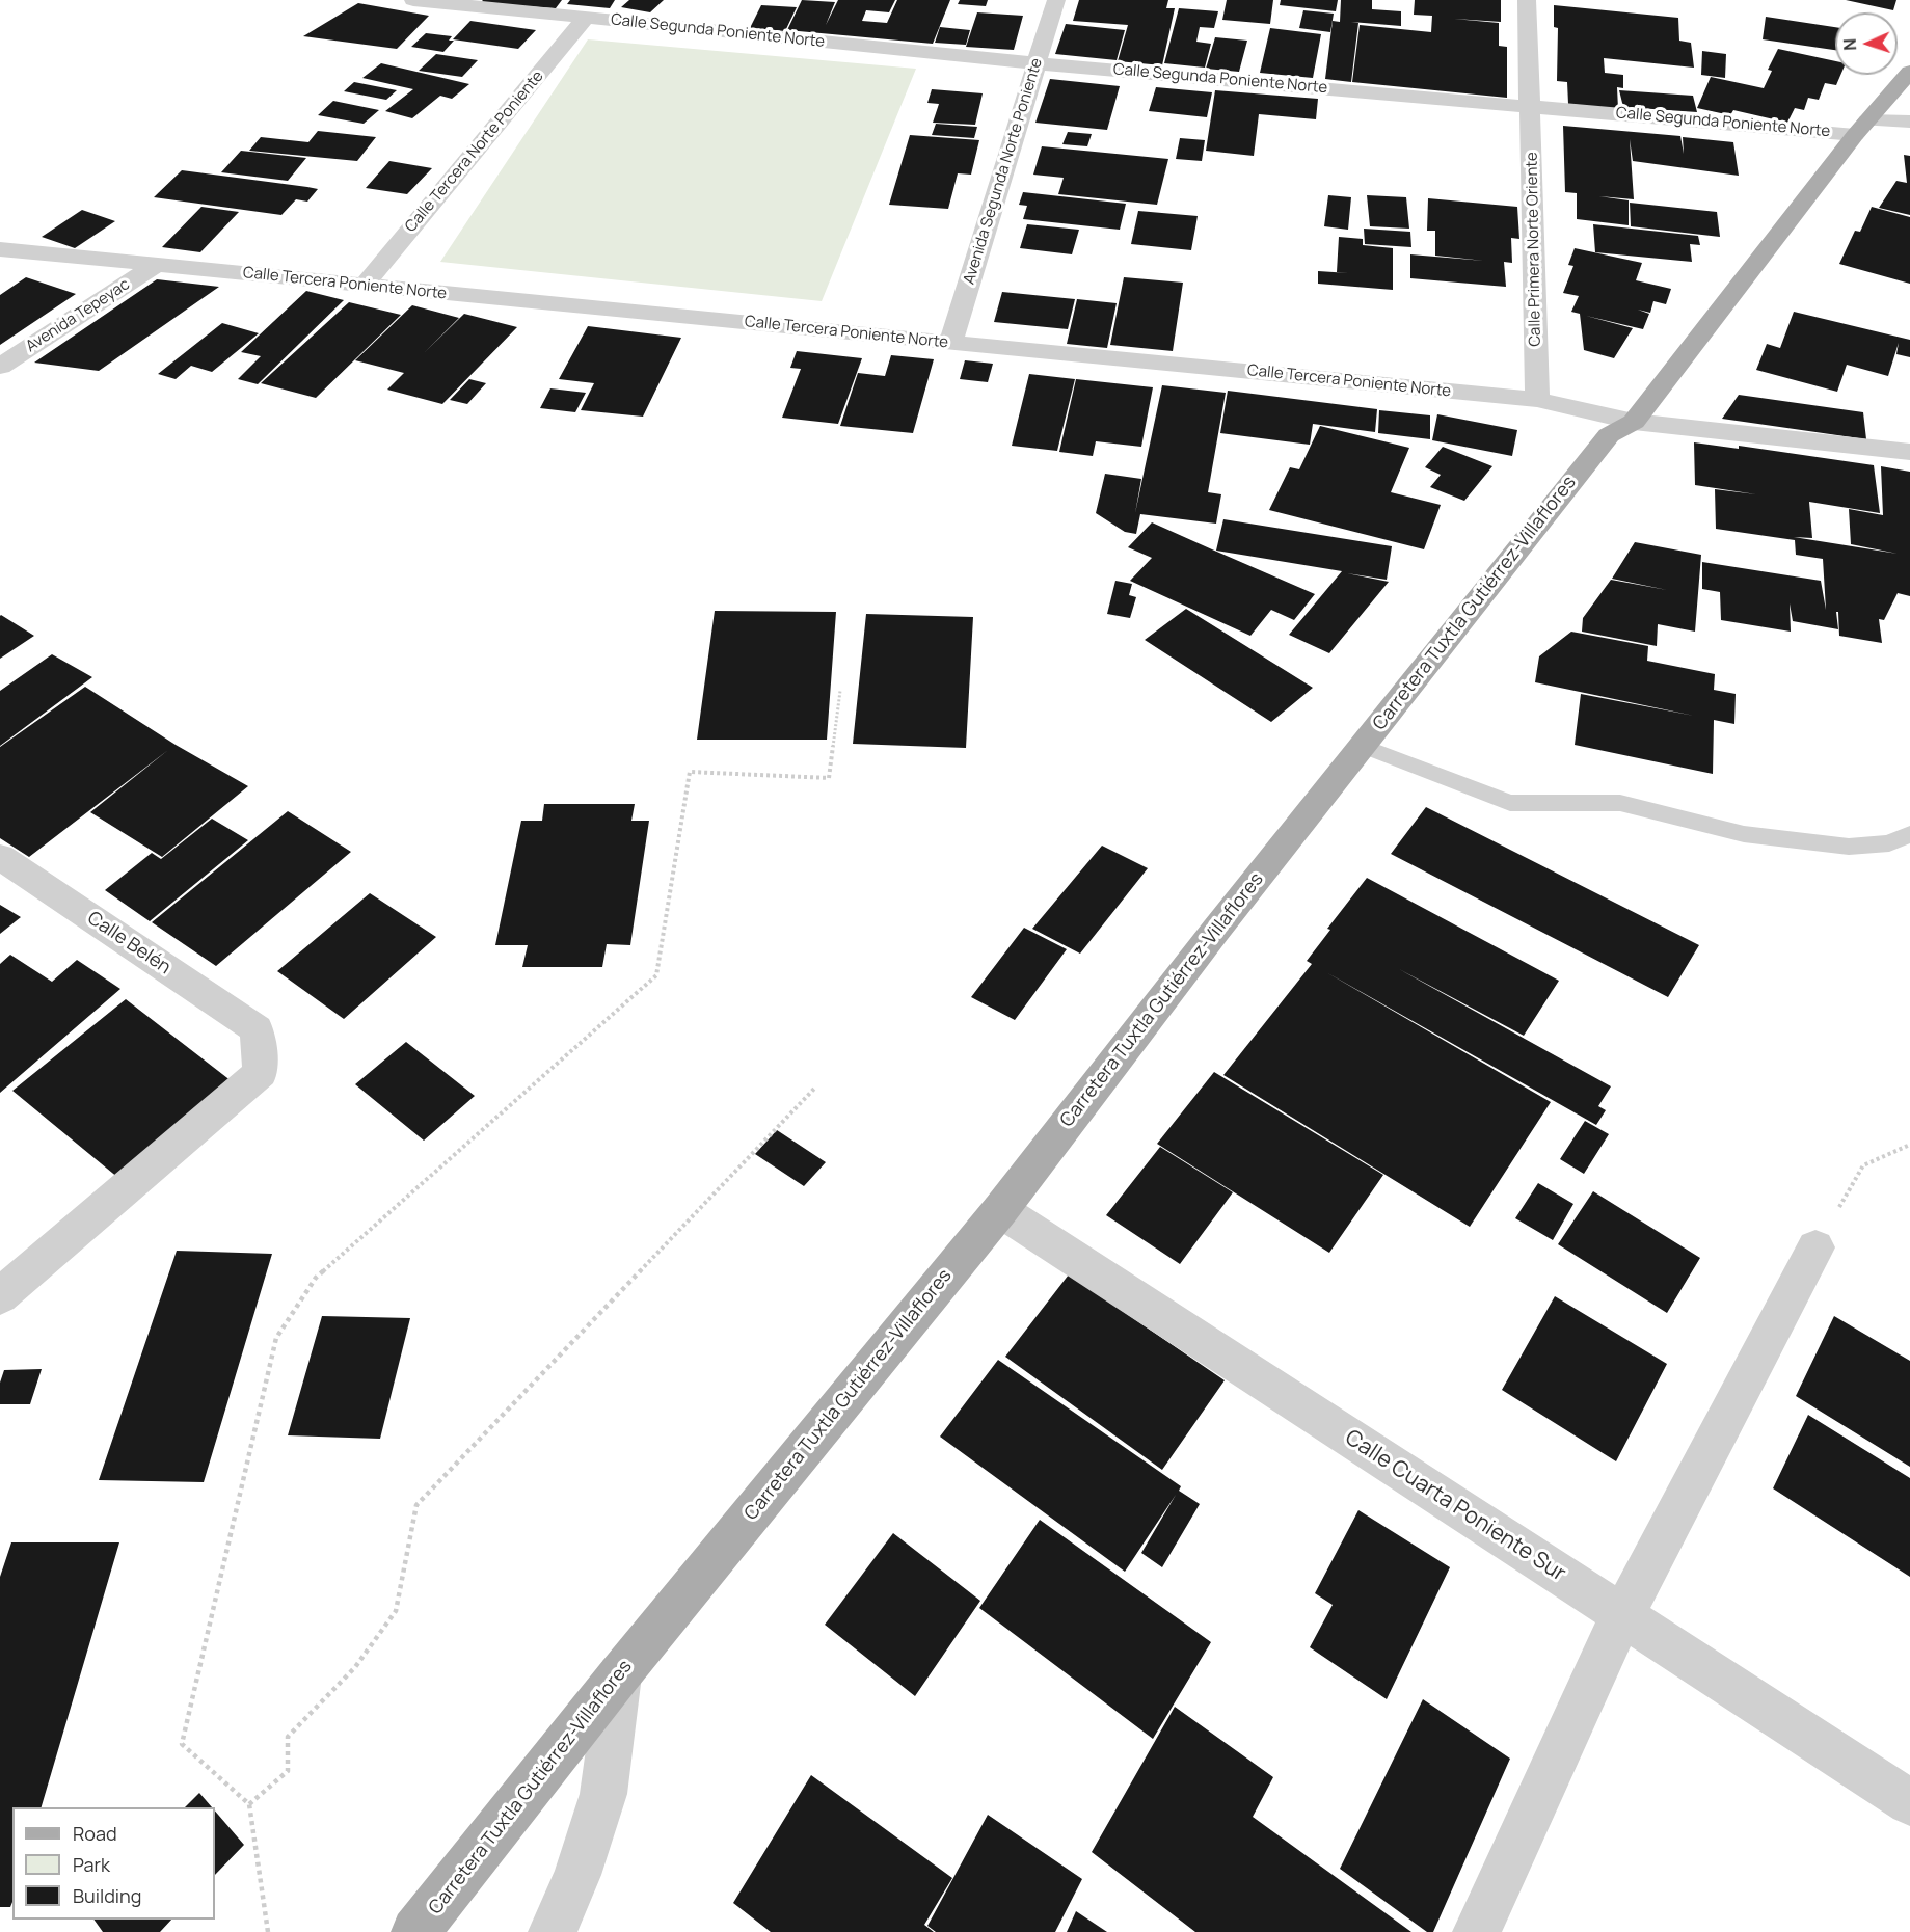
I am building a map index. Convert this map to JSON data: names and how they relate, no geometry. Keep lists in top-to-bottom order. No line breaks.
{"streets":{"main road":["Carretera Tuxtla Gutiérrez-Villaflores"],"street":["Calle Segunda Poniente Norte","Calle Tercera Norte Poniente","Avenida Segunda Norte Poniente","Calle Primera Norte Oriente","Calle Tercera Poniente Norte","Avenida Tepeyac","Calle Belén","Calle Cuarta Poniente Sur"]},"crossings":[["Calle Segunda Poniente Norte","Calle Tercera Norte Poniente"],["Calle Segunda Poniente Norte","Avenida Segunda Norte Poniente"],["Calle Segunda Poniente Norte","Calle Primera Norte Oriente"],["Calle Segunda Poniente Norte","Carretera Tuxtla Gutiérrez-Villaflores"],["Calle Tercera Norte Poniente","Calle Tercera Poniente Norte"],["Avenida Segunda Norte Poniente","Calle Tercera Poniente Norte"],["Calle Primera Norte Oriente","Calle Tercera Poniente Norte"],["Calle Tercera Poniente Norte","Avenida Tepeyac"],["Carretera Tuxtla Gutiérrez-Villaflores","Calle Cuarta Poniente Sur"]],"legend":["Road","Park","Building"],"north":"left"}
